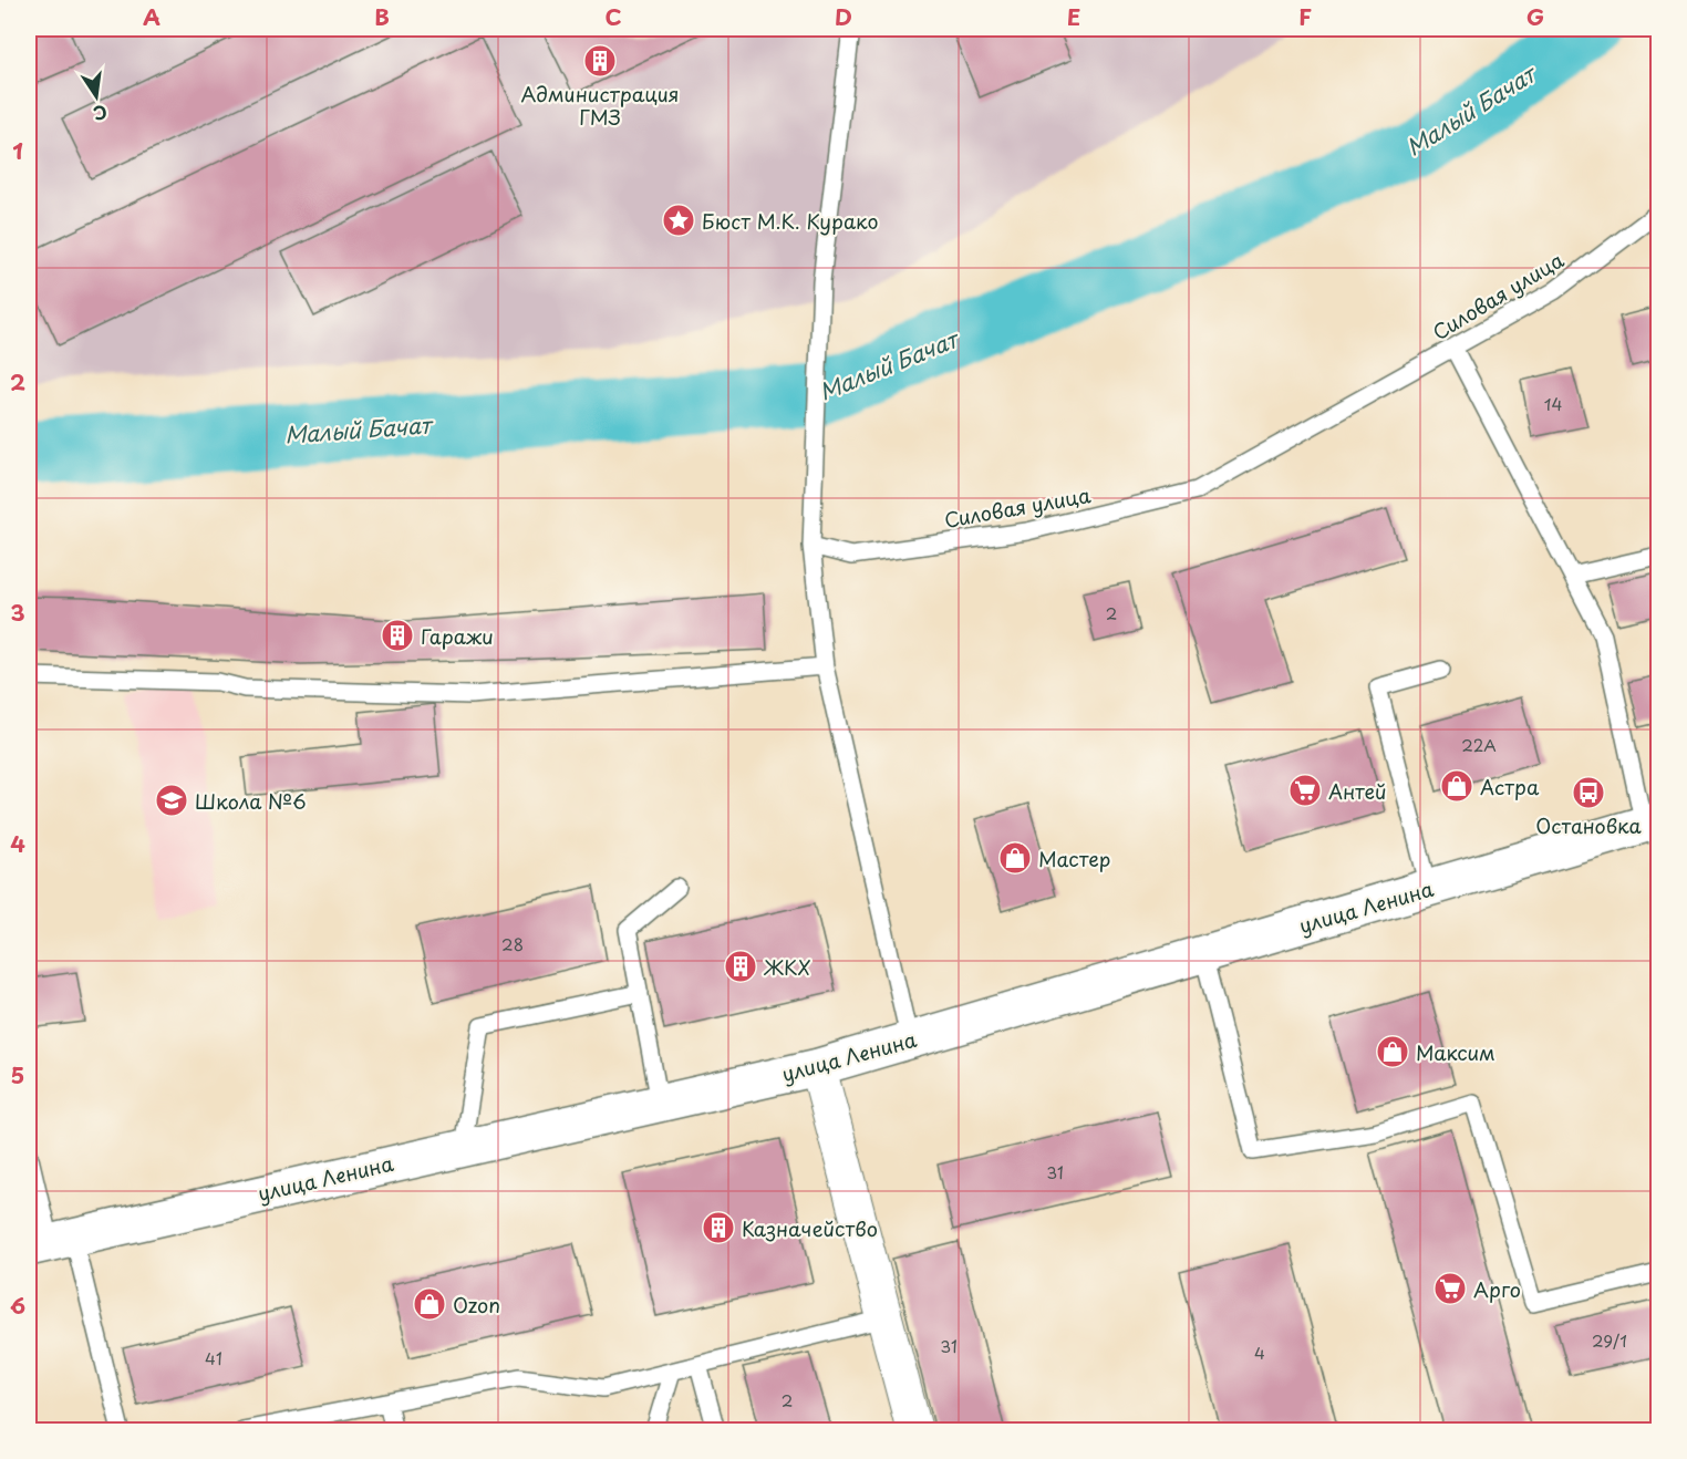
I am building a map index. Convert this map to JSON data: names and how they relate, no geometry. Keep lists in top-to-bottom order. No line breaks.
{"streets":{"street":["улица Ленина"],"lane":["Силовая улица"]},"water":["Малый Бачат"],"places":{"building":["Администрация ГМЗ","Гаражи","ЖКХ","Казначейство"],"place":["Бюст М.К. Курако"],"shop":["Астра","Мастер","Максим","Ozon"],"supermarket":["Антей","Арго"],"bus stop":["Остановка"],"school or university":["Школа №6"]},"house_numbers":["14","2","22А","28","31","29/1","31","4","41","2"],"north":"bottom","grid":{"columns":["A","B","C","D","E","F","G"],"rows":["1","2","3","4","5","6"]}}
